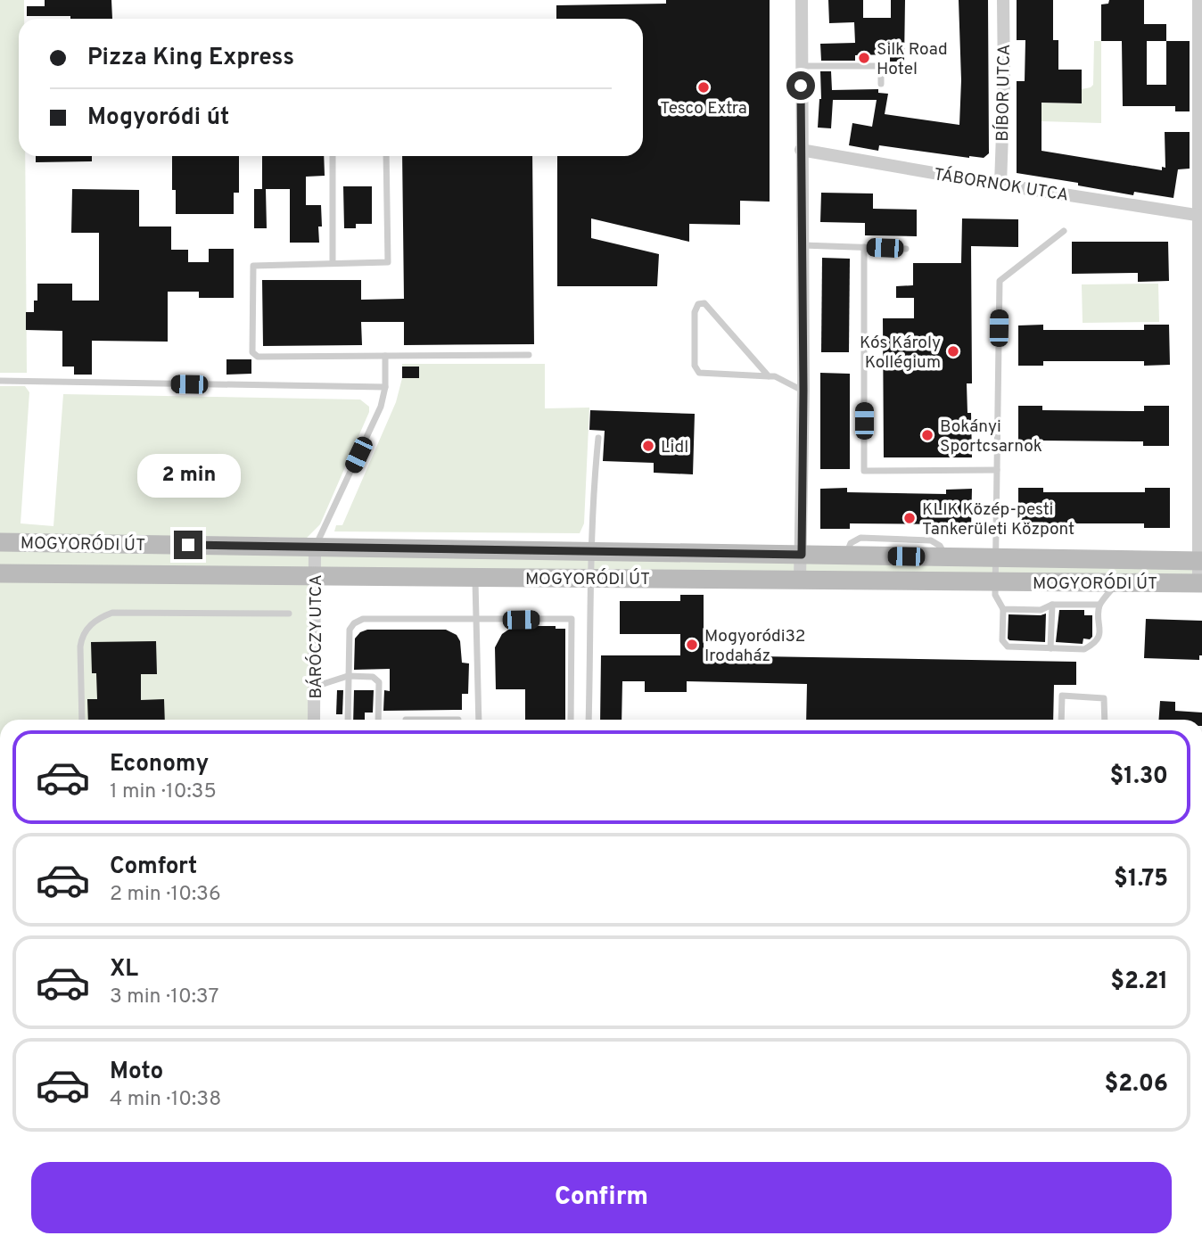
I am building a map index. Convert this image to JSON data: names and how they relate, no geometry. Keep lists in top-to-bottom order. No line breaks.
{"streets":{"street":["BÍBOR UTCA","TÁBORNOK UTCA","MOGYORÓDI ÚT","BÁRÓCZY UTCA"]},"crossings":[["BÍBOR UTCA","TÁBORNOK UTCA"],["MOGYORÓDI ÚT","BÁRÓCZY UTCA"]],"places":["Silk Road Hotel","Tesco Extra","Kós Károly Kollégium","Bokányi Sportcsarnok","Lidl","KLIK Közép-pesti Tankerületi Központ","Mogyoródi32 Irodaház"],"page":{"banner":["Pizza King Express","Mogyoródi út"],"bubble":"2 min","list":[{"name":"Economy","note":"1 min · 10:35","value":"$1.30"},{"name":"Comfort","note":"2 min · 10:36","value":"$1.75"},{"name":"XL","note":"3 min · 10:37","value":"$2.21"},{"name":"Moto","note":"4 min · 10:38","value":"$2.06"}],"buttons":"Confirm"}}
